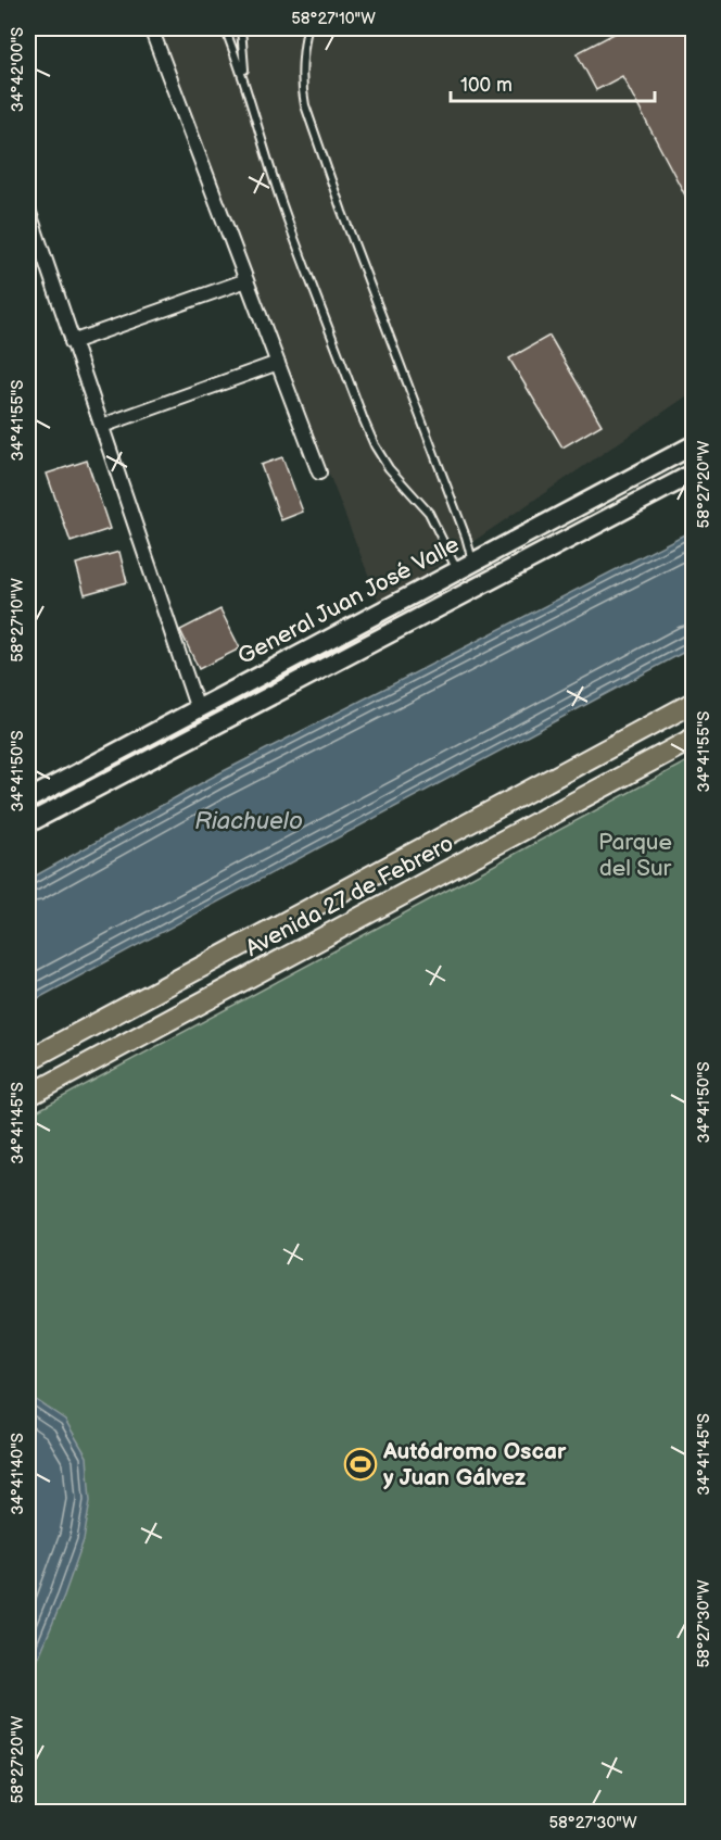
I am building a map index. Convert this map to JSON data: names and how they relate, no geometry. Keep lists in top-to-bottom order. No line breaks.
{"streets":{"main road":["General Juan José Valle","Avenida 27 de Febrero"]},"water":["Riachuelo"],"parks":["Parque del Sur"],"places":{"sports":["Autódromo Oscar y Juan Gálvez"]},"scale_bar":"100 m","coordinates":["58°27'10\"W","34°42'00\"S","34°41'55\"S","58°27'20\"W","34°41'50\"S","34°41'45\"S","34°41'40\"S","58°27'30\"W"]}
